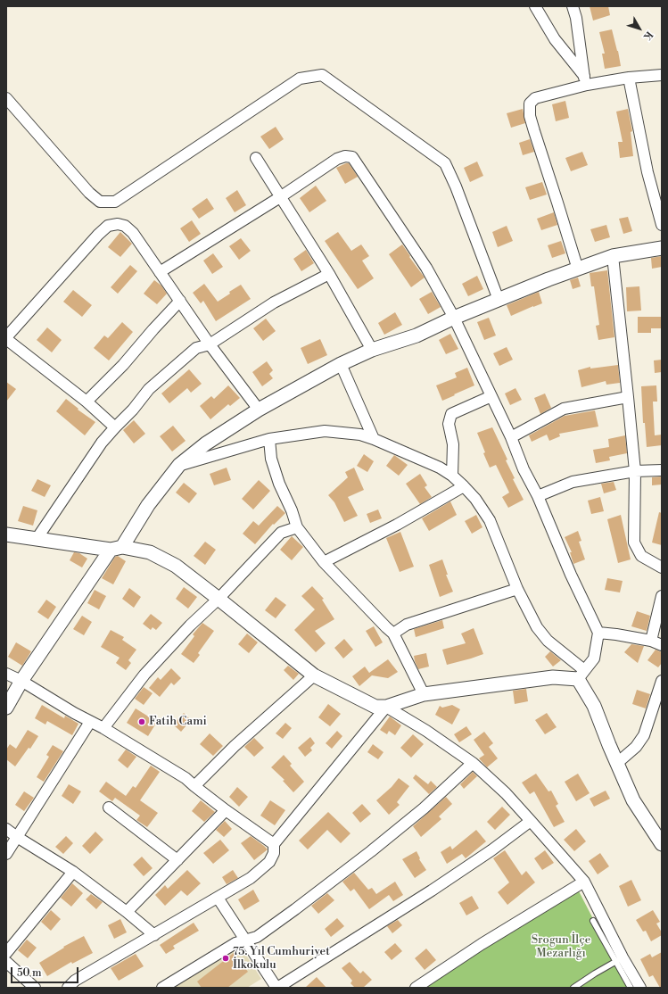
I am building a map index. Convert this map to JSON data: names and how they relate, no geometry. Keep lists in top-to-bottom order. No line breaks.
{"parks":["Srogun İlçe Mezarlığı"],"places":["Fatih Cami","75. Yıl Cumhuriyet İlkokulu"],"scale_bar":"50 m","north":"bottom right"}
